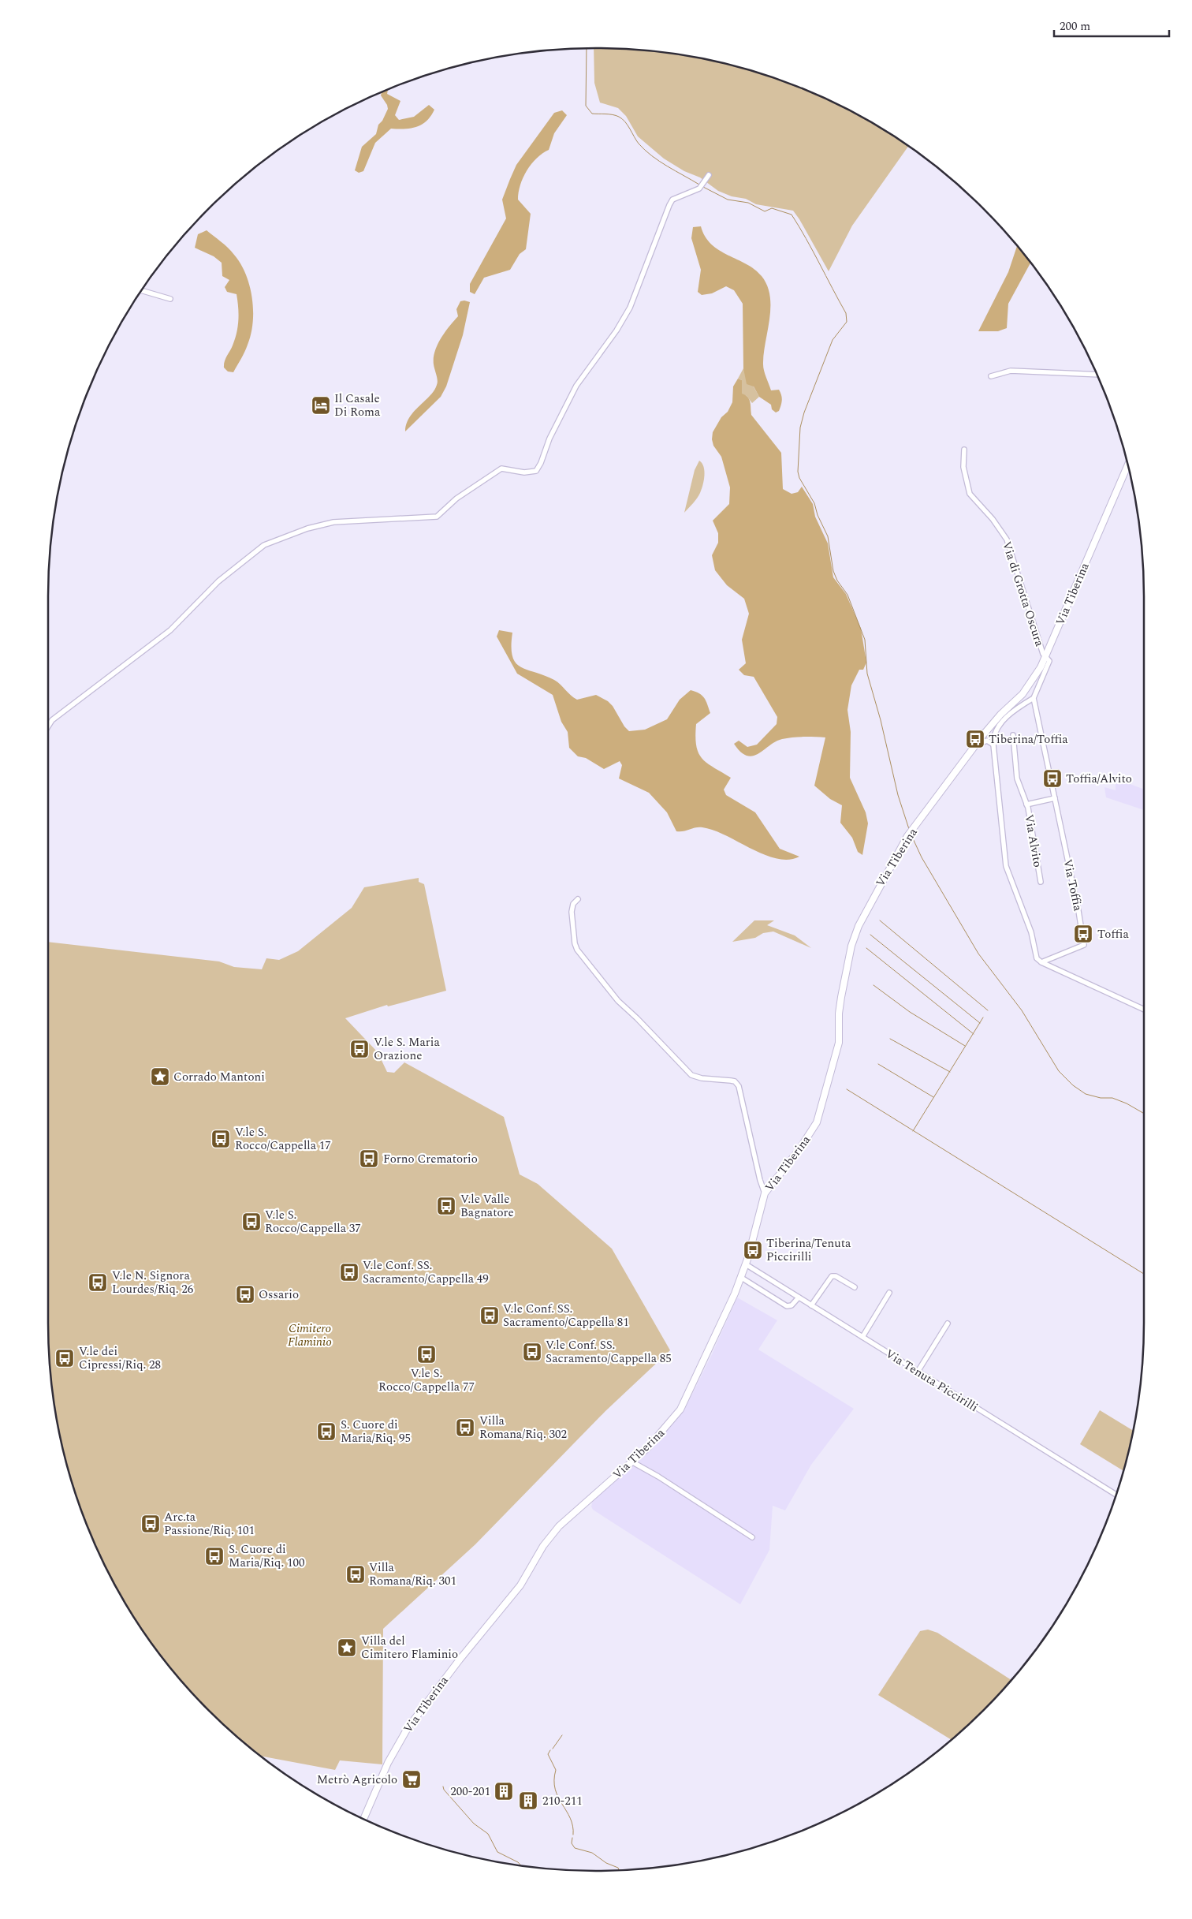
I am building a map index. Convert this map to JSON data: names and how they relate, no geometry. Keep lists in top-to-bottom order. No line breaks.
{"streets":{"main road":["Via Tiberina"],"street":["Via di Grotta Oscura","Via Alvito","Via Toffia","Via Tenuta Piccirilli"]},"crossings":[["Via di Grotta Oscura","Via Tiberina"],["Via Tiberina","Via Tenuta Piccirilli"],["Via Alvito","Via Toffia"]],"parks":["Cimitero Flaminio"],"places":{"hotel":["Il Casale Di Roma"],"bus stop":["Tiberina/Toffia","Toffia/Alvito","Toffia","V.le S. Maria Orazione","V.le S. Rocco/Cappella 17","Forno Crematorio","V.le Valle Bagnatore","V.le S. Rocco/Cappella 37","Tiberina/Tenuta Piccirilli","V.le Conf. SS. Sacramento/Cappella 49","V.le N. Signora Lourdes/Riq. 26","Ossario","V.le Conf. SS. Sacramento/Cappella 81","V.le Conf. SS. Sacramento/Cappella 85","V.le S. Rocco/Cappella 77","V.le dei Cipressi/Riq. 28","Villa Romana/Riq. 302","S. Cuore di Maria/Riq. 95","Arc.ta Passione/Riq. 101","S. Cuore di Maria/Riq. 100","Villa Romana/Riq. 301"],"place":["Corrado Mantoni","Villa del Cimitero Flaminio"],"supermarket":["Metrò Agricolo"],"building":["200-201","210-211"]},"scale_bar":"200 m"}
